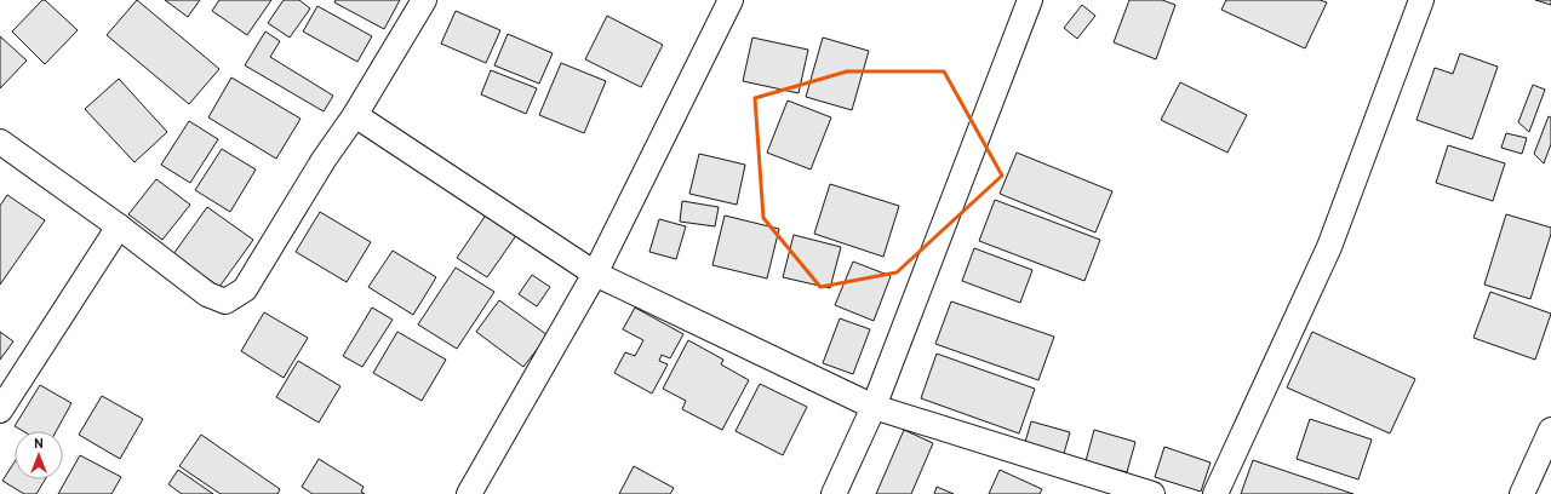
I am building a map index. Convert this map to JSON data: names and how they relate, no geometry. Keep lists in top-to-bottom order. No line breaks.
{"north":"top"}
